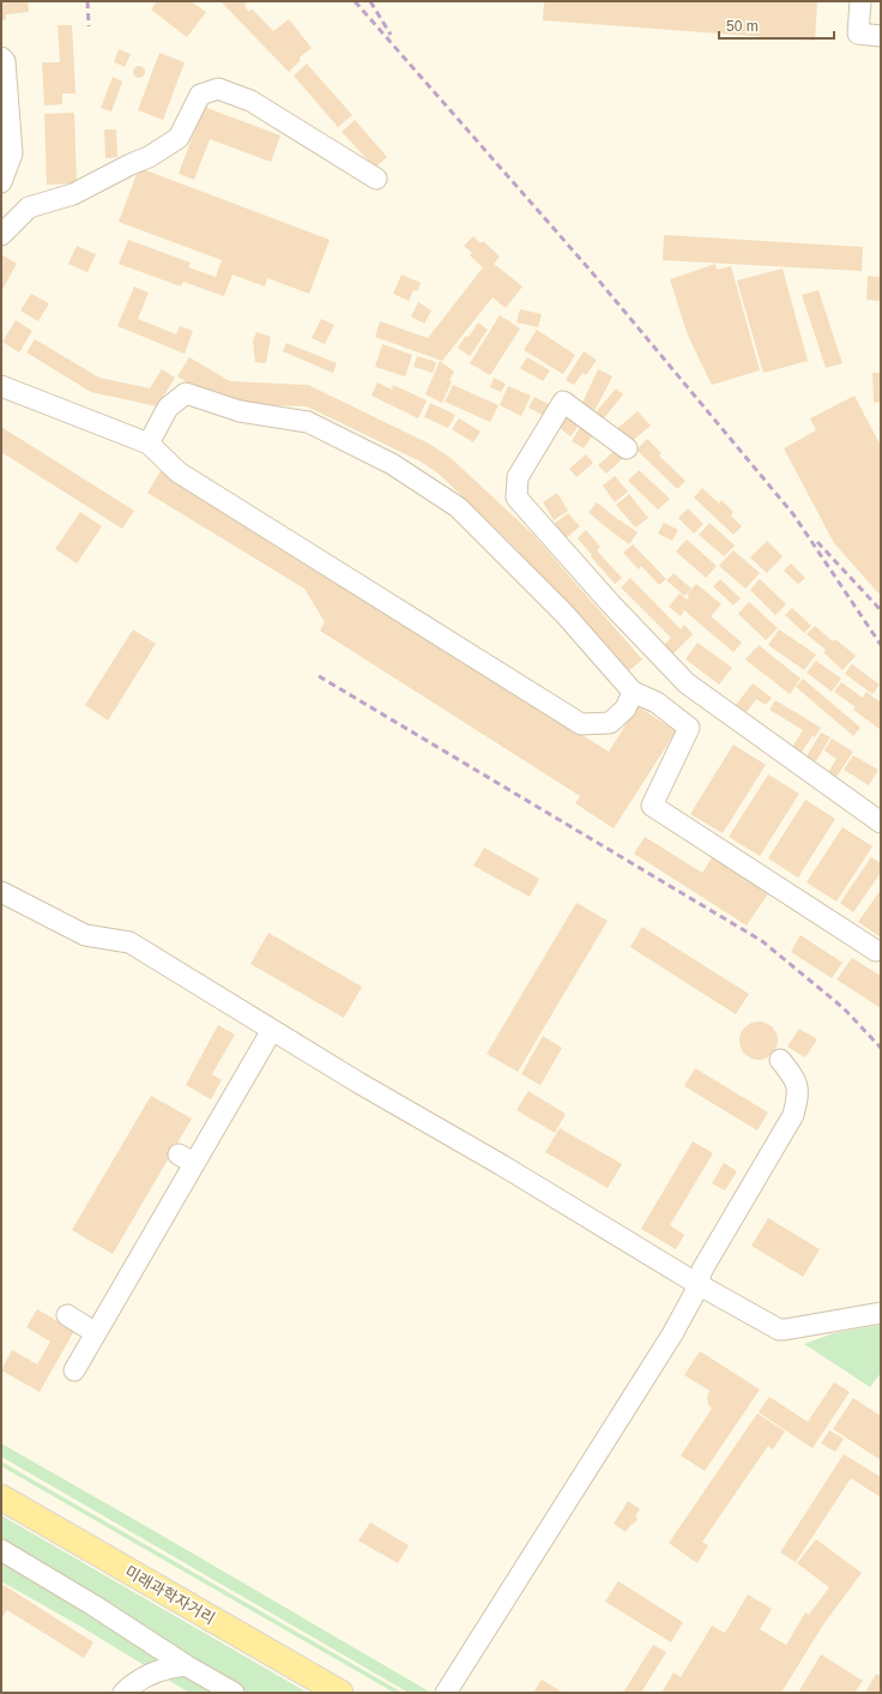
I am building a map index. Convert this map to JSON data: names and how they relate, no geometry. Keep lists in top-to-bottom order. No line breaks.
{"streets":{"main road":["미래과학자거리"]},"scale_bar":"50 m"}
